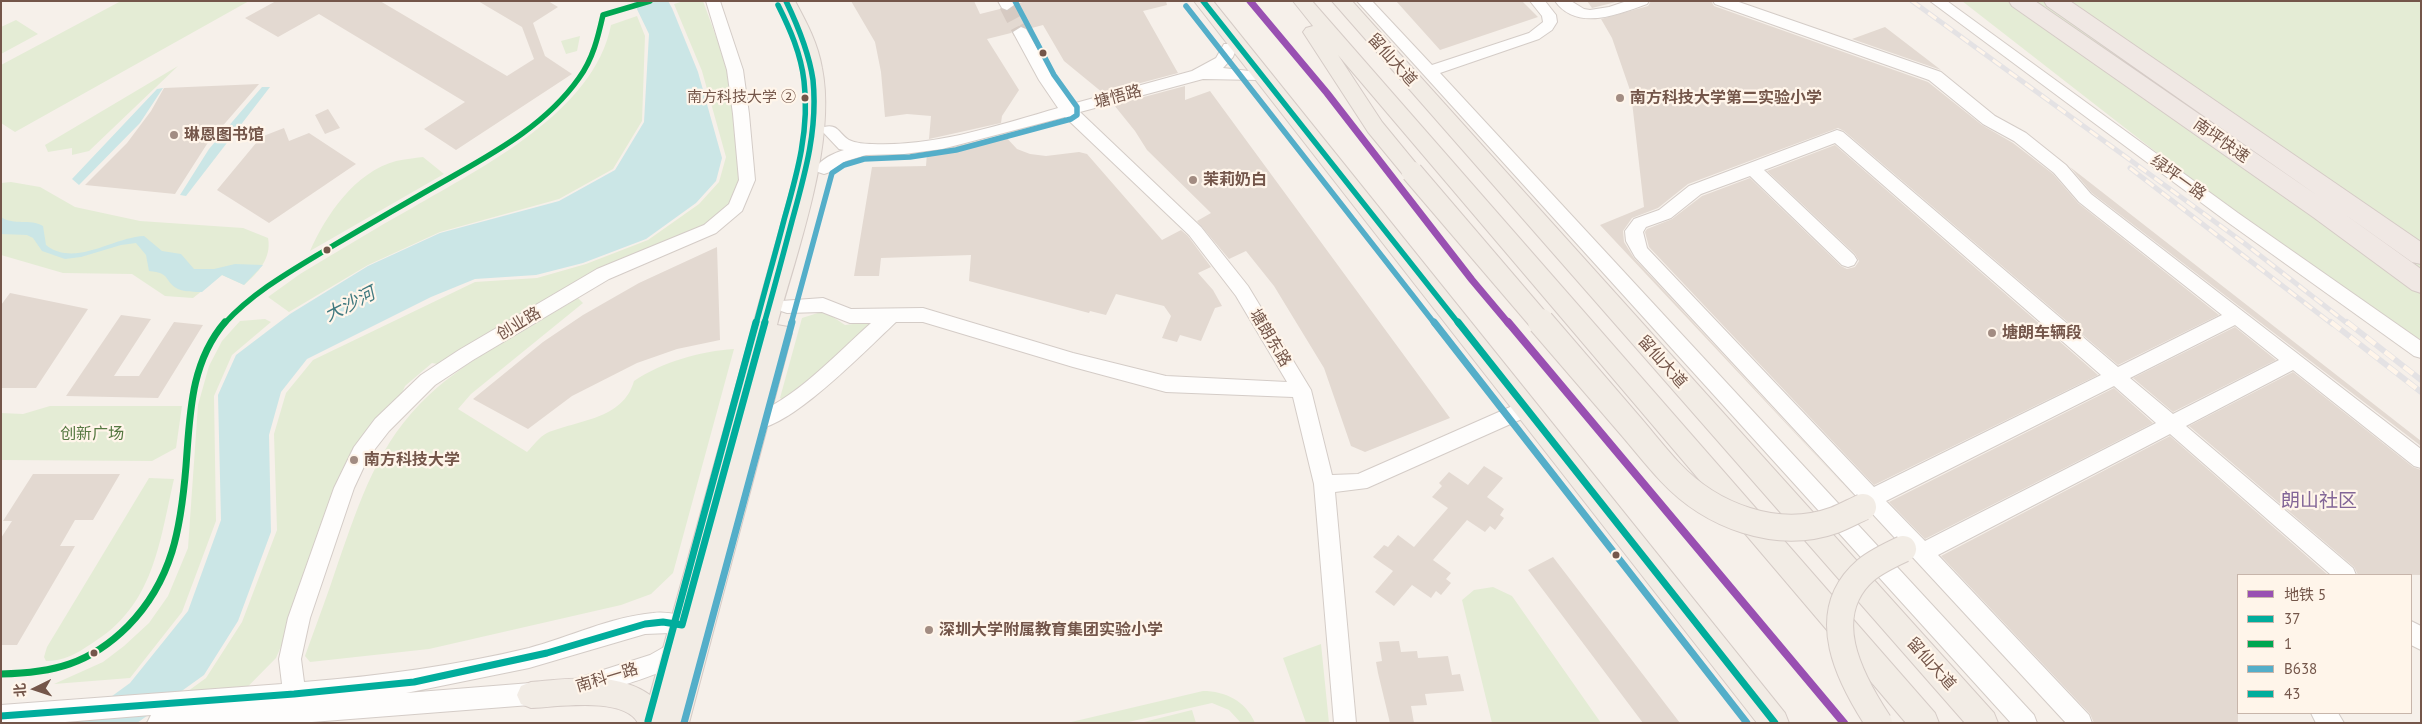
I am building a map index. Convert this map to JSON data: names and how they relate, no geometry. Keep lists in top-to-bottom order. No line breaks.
{"streets":{"highway":["南坪快速"],"main road":["留仙大道"],"street":["塘悟路","绿坪一路","创业路","塘朗东路","南科一路"]},"crossings":[["塘悟路","塘朗东路"],["创业路","南科一路"]],"districts":["朗山社区"],"water":["大沙河"],"parks":["创新广场"],"places":["南方科技大学 ②","南方科技大学第二实验小学","琳恩图书馆","茉莉奶白","塘朗车辆段","南方科技大学","深圳大学附属教育集团实验小学"],"lines":["metro line 5","transit line 37","transit line 1","transit line B638","transit line 43"],"legend":["地铁 5","37","1","B638","43"],"north":"left"}
